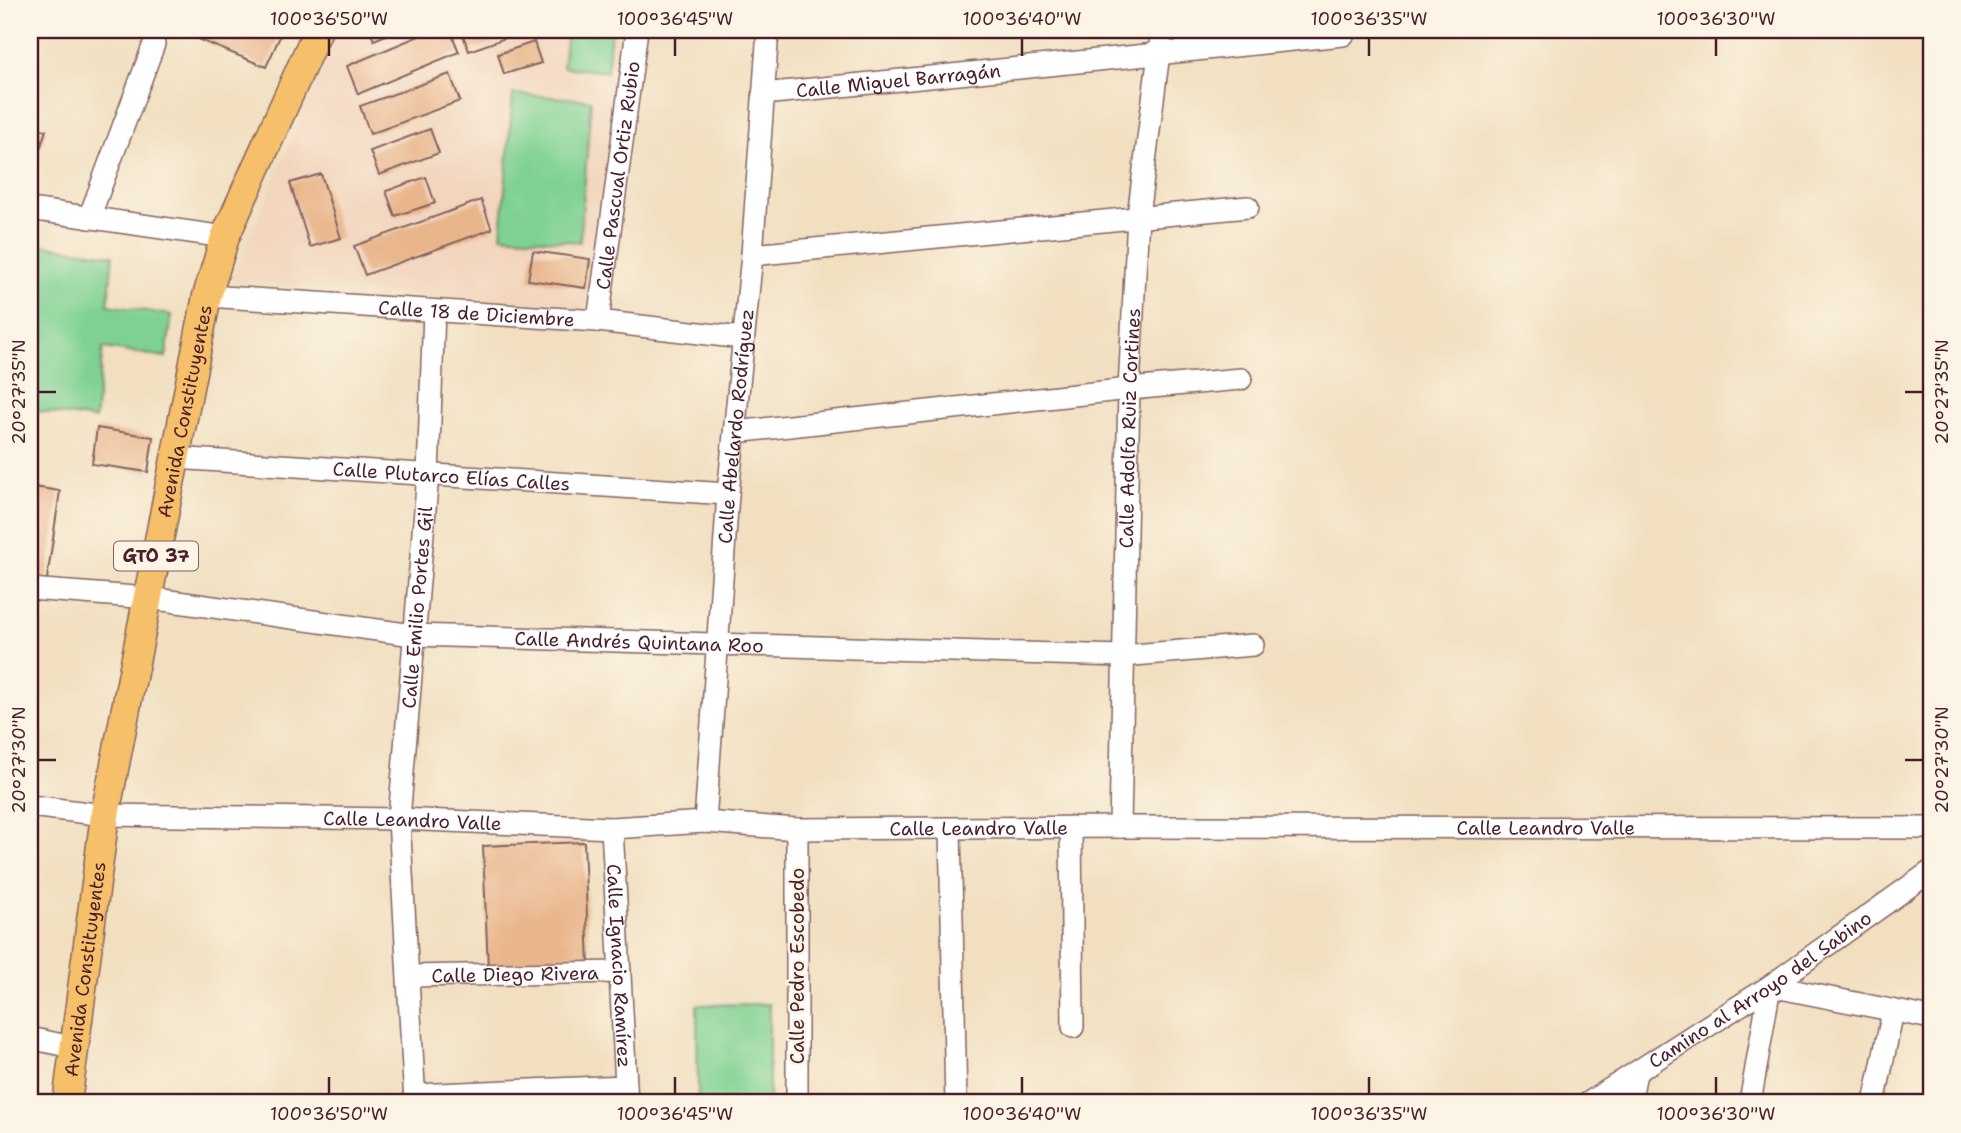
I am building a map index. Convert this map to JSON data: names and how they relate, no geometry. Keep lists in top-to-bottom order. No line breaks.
{"streets":{"main road":["Avenida Constituyentes","GTO 37"],"street":["Calle Miguel Barragán","Calle Pascual Ortiz Rubio","Calle 18 de Diciembre","Calle Abelardo Rodríguez","Calle Adolfo Ruiz Cortines","Calle Plutarco Elías Calles","Calle Emilio Portes Gil","Calle Andrés Quintana Roo","Calle Leandro Valle","Calle Ignacio Ramírez","Calle Pedro Escobedo","Calle Diego Rivera","Camino al Arroyo del Sabino"]},"crossings":[["Calle Miguel Barragán","Calle Abelardo Rodríguez"],["Calle Miguel Barragán","Calle Adolfo Ruiz Cortines"],["Calle Pascual Ortiz Rubio","Calle 18 de Diciembre"],["Calle 18 de Diciembre","Avenida Constituyentes"],["Calle 18 de Diciembre","Calle Abelardo Rodríguez"],["Calle 18 de Diciembre","Calle Emilio Portes Gil"],["Avenida Constituyentes","Calle Plutarco Elías Calles"],["Avenida Constituyentes","Calle Andrés Quintana Roo"],["Avenida Constituyentes","Calle Leandro Valle"],["Calle Abelardo Rodríguez","Calle Plutarco Elías Calles"],["Calle Abelardo Rodríguez","Calle Andrés Quintana Roo"],["Calle Abelardo Rodríguez","Calle Leandro Valle"],["Calle Adolfo Ruiz Cortines","Calle Andrés Quintana Roo"],["Calle Adolfo Ruiz Cortines","Calle Leandro Valle"],["Calle Plutarco Elías Calles","Calle Emilio Portes Gil"],["Calle Emilio Portes Gil","Calle Andrés Quintana Roo"],["Calle Emilio Portes Gil","Calle Leandro Valle"],["Calle Emilio Portes Gil","Calle Diego Rivera"],["Calle Leandro Valle","Calle Ignacio Ramírez"],["Calle Leandro Valle","Calle Pedro Escobedo"],["Calle Ignacio Ramírez","Calle Diego Rivera"]],"coordinates":["100°36'50\"W","100°36'45\"W","100°36'40\"W","100°36'35\"W","100°36'30\"W","20°27'35\"N","20°27'30\"N"]}
